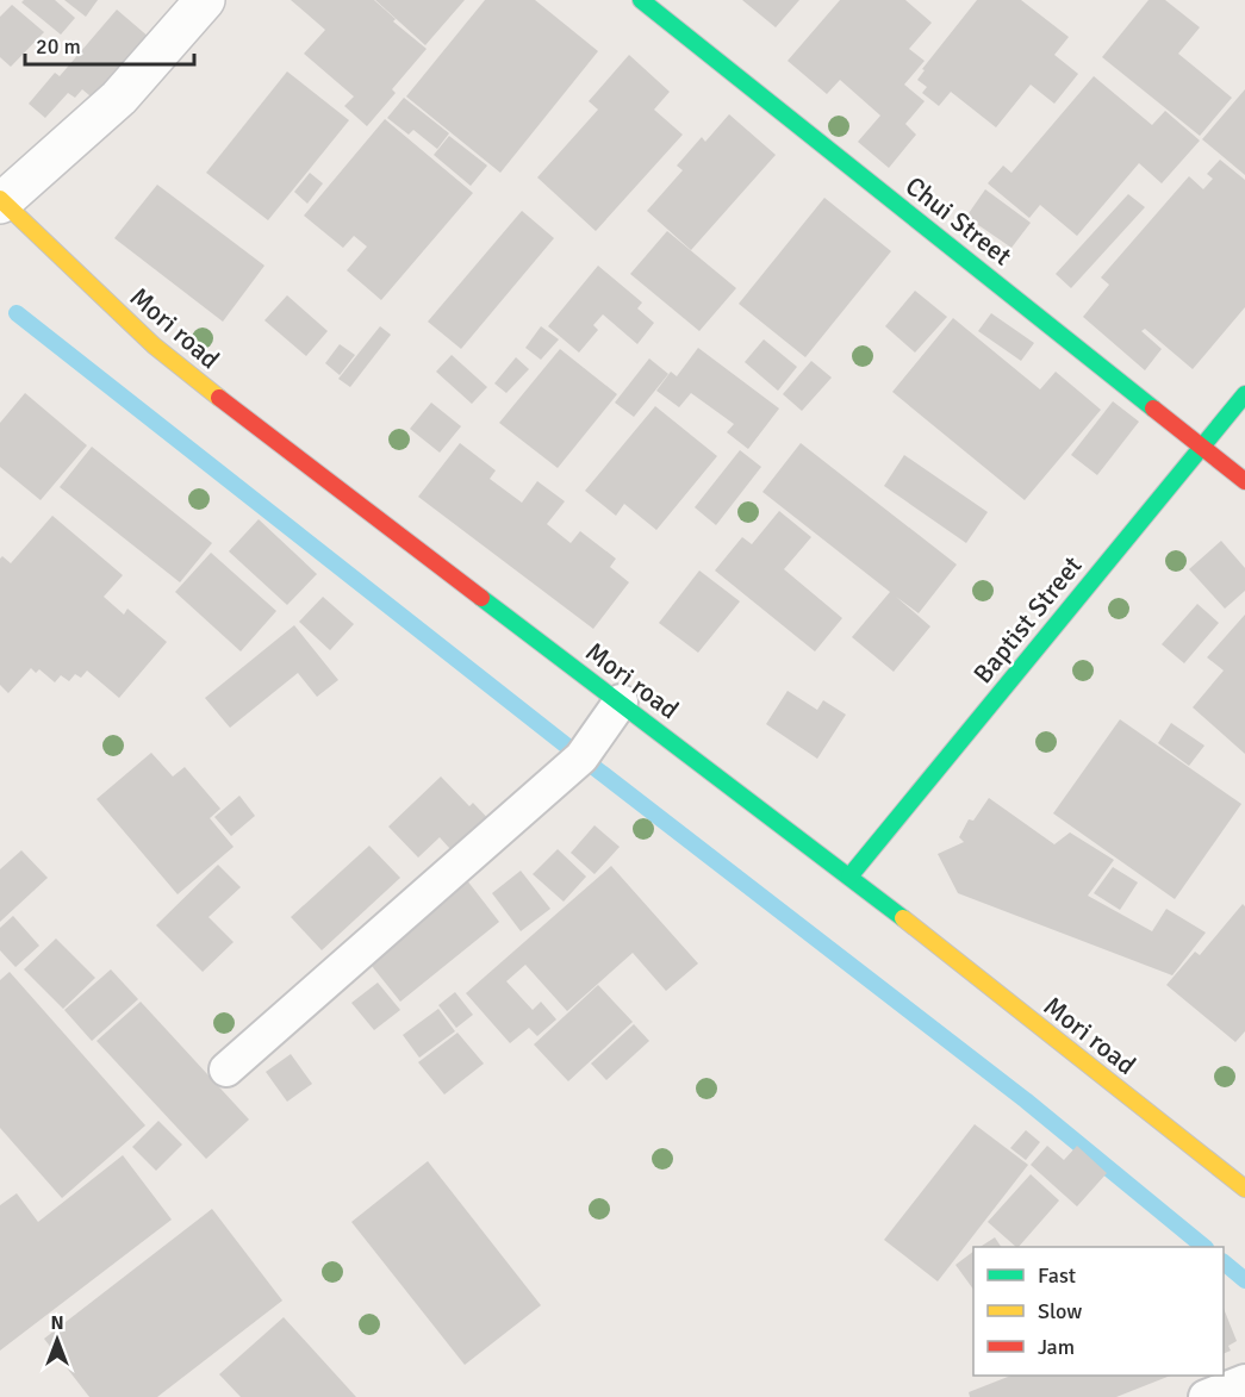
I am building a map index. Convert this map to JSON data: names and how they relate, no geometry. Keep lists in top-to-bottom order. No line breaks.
{"streets":{"street":["Chui Street","Mori road","Baptist Street"]},"crossings":[["Chui Street","Baptist Street"],["Mori road","Baptist Street"]],"legend":["Fast","Slow","Jam"],"scale_bar":"20 m","north":"top"}
